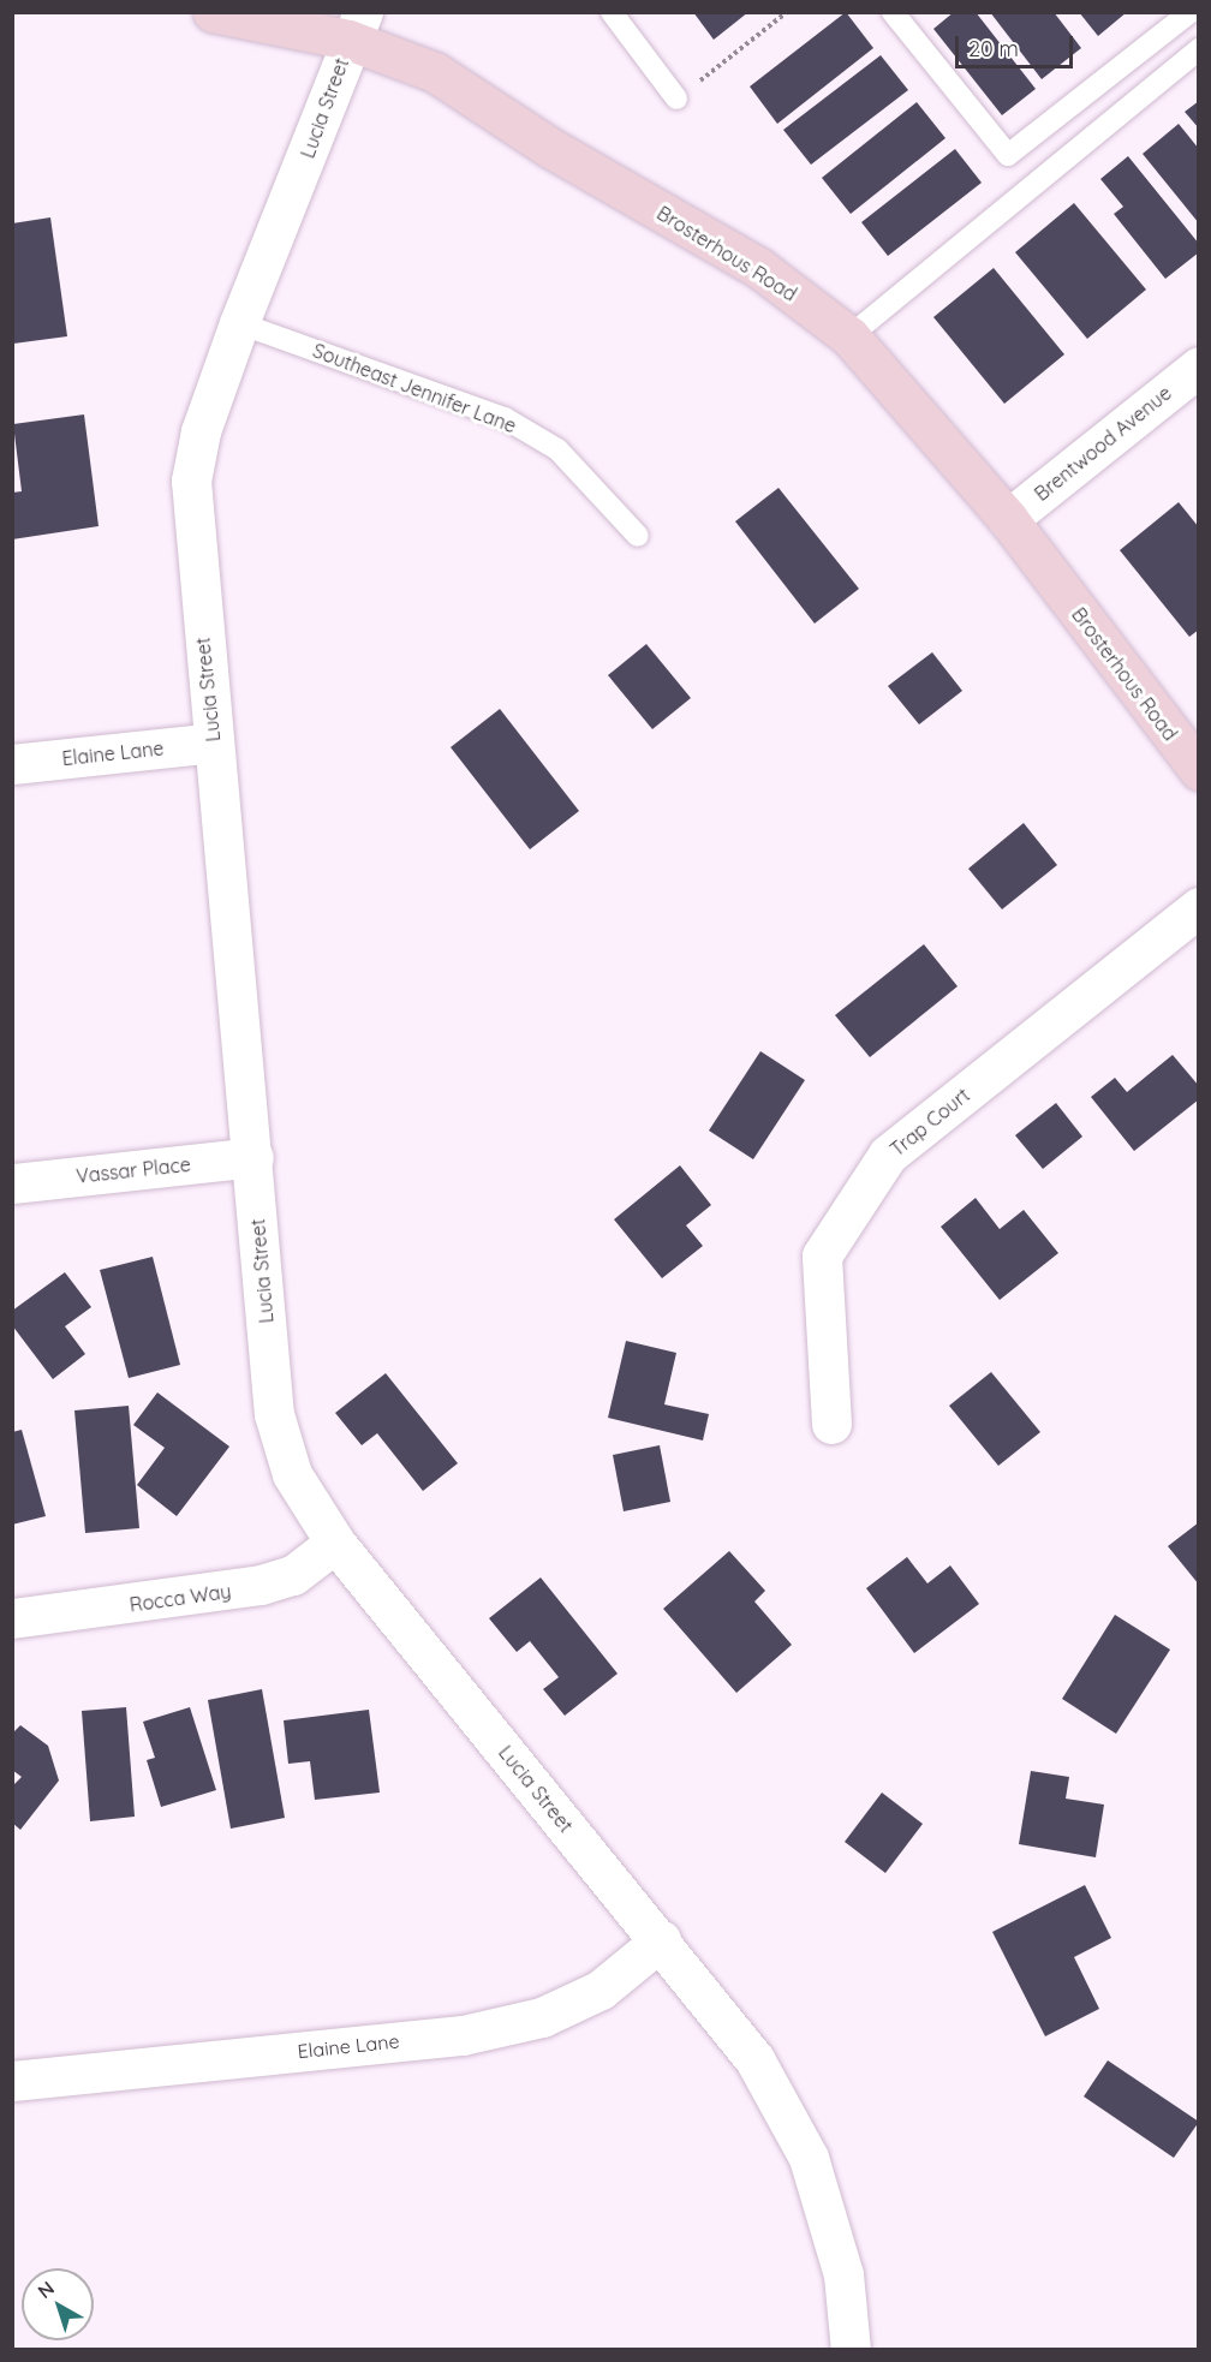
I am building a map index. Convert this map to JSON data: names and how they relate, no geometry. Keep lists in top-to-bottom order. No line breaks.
{"streets":{"street":["Lucia Street","Brosterhous Road","Brentwood Avenue","Elaine Lane","Trap Court","Vassar Place","Rocca Way"],"lane":["Southeast Jennifer Lane"]},"crossings":[["Lucia Street","Brosterhous Road"],["Lucia Street","Southeast Jennifer Lane"],["Lucia Street","Elaine Lane"],["Lucia Street","Vassar Place"],["Lucia Street","Rocca Way"],["Brosterhous Road","Brentwood Avenue"]],"scale_bar":"20 m","north":"top left"}
